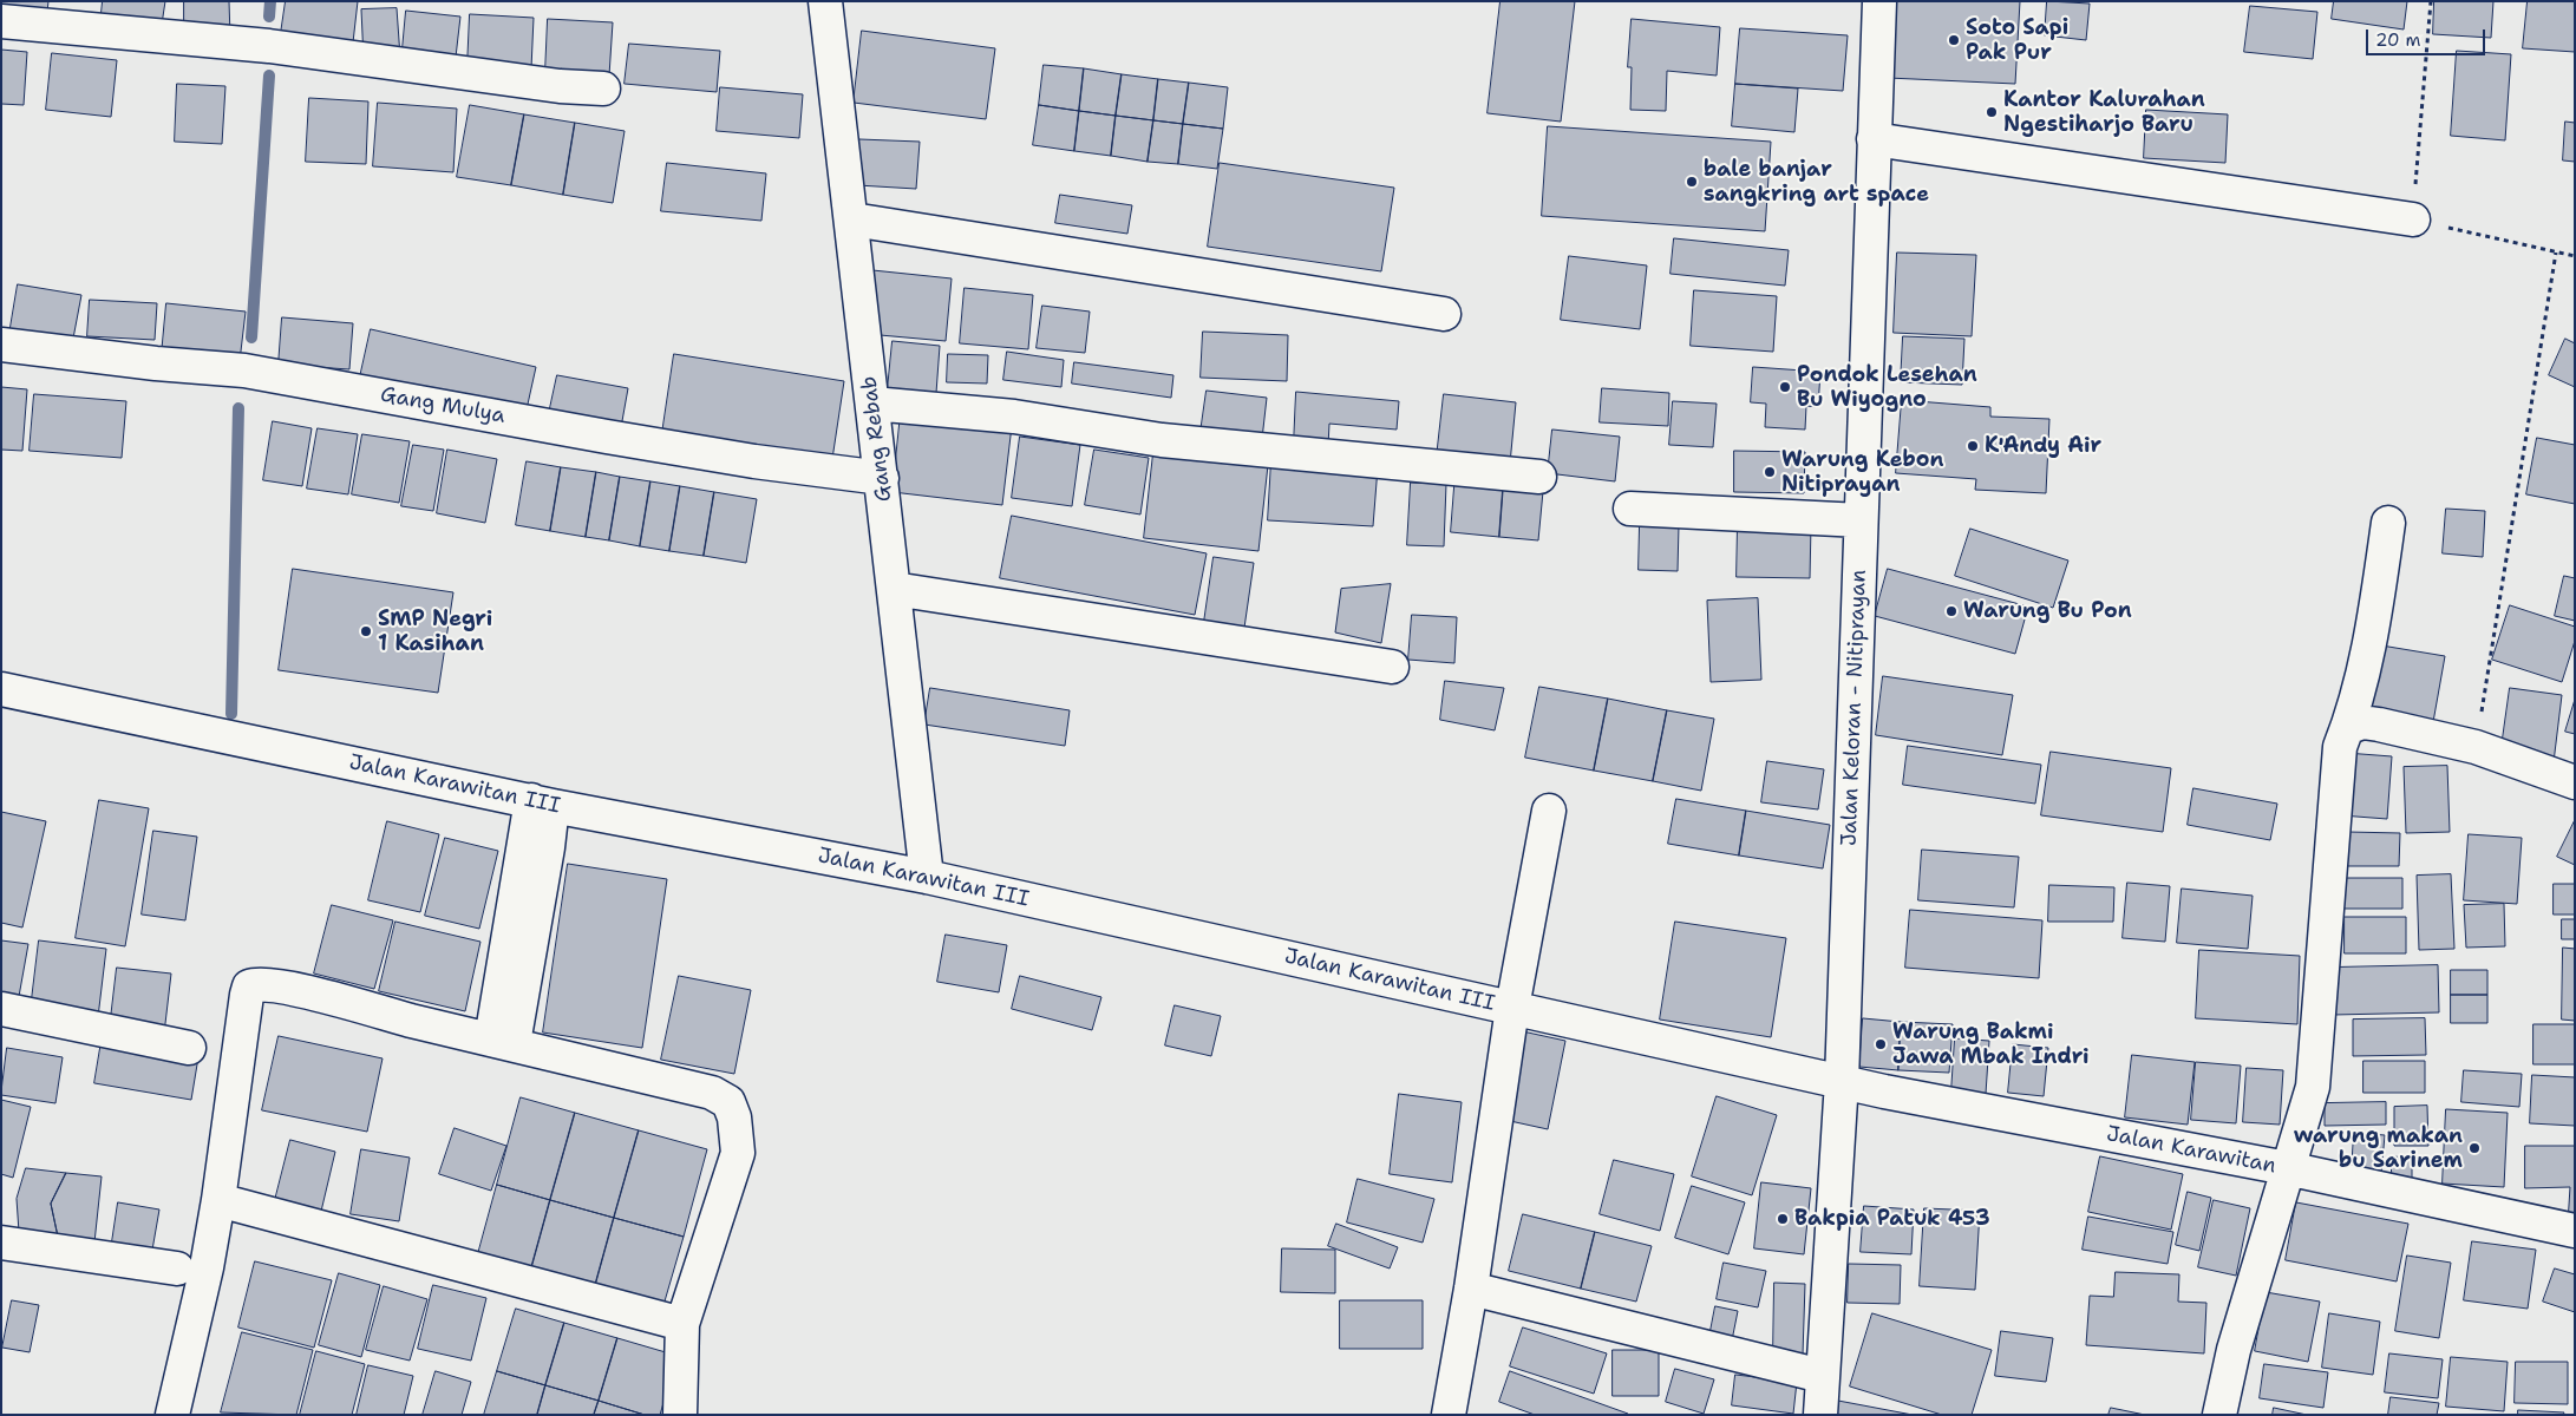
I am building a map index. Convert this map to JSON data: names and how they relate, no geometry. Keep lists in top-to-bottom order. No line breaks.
{"streets":{"street":["Gang Mulya","Gang Rebab","Jalan Keloran - Nitiprayan","Jalan Karawitan III","Jalan Karawitan"]},"crossings":[["Gang Mulya","Gang Rebab"],["Gang Rebab","Jalan Karawitan III"],["Jalan Keloran - Nitiprayan","Jalan Karawitan III"],["Jalan Keloran - Nitiprayan","Jalan Karawitan"],["Jalan Karawitan III","Jalan Karawitan"]],"places":["Soto Sapi Pak Pur","Kantor Kalurahan Ngestiharjo Baru","bale banjar sangkring art space","Pondok Lesehan Bu Wiyogno","K'Andy Air","Warung Kebon Nitiprayan","Warung Bu Pon","SMP Negri 1 Kasihan","Warung Bakmi Jawa Mbak Indri","warung makan bu Sarinem","Bakpia Patuk 453"],"scale_bar":"20 m"}
